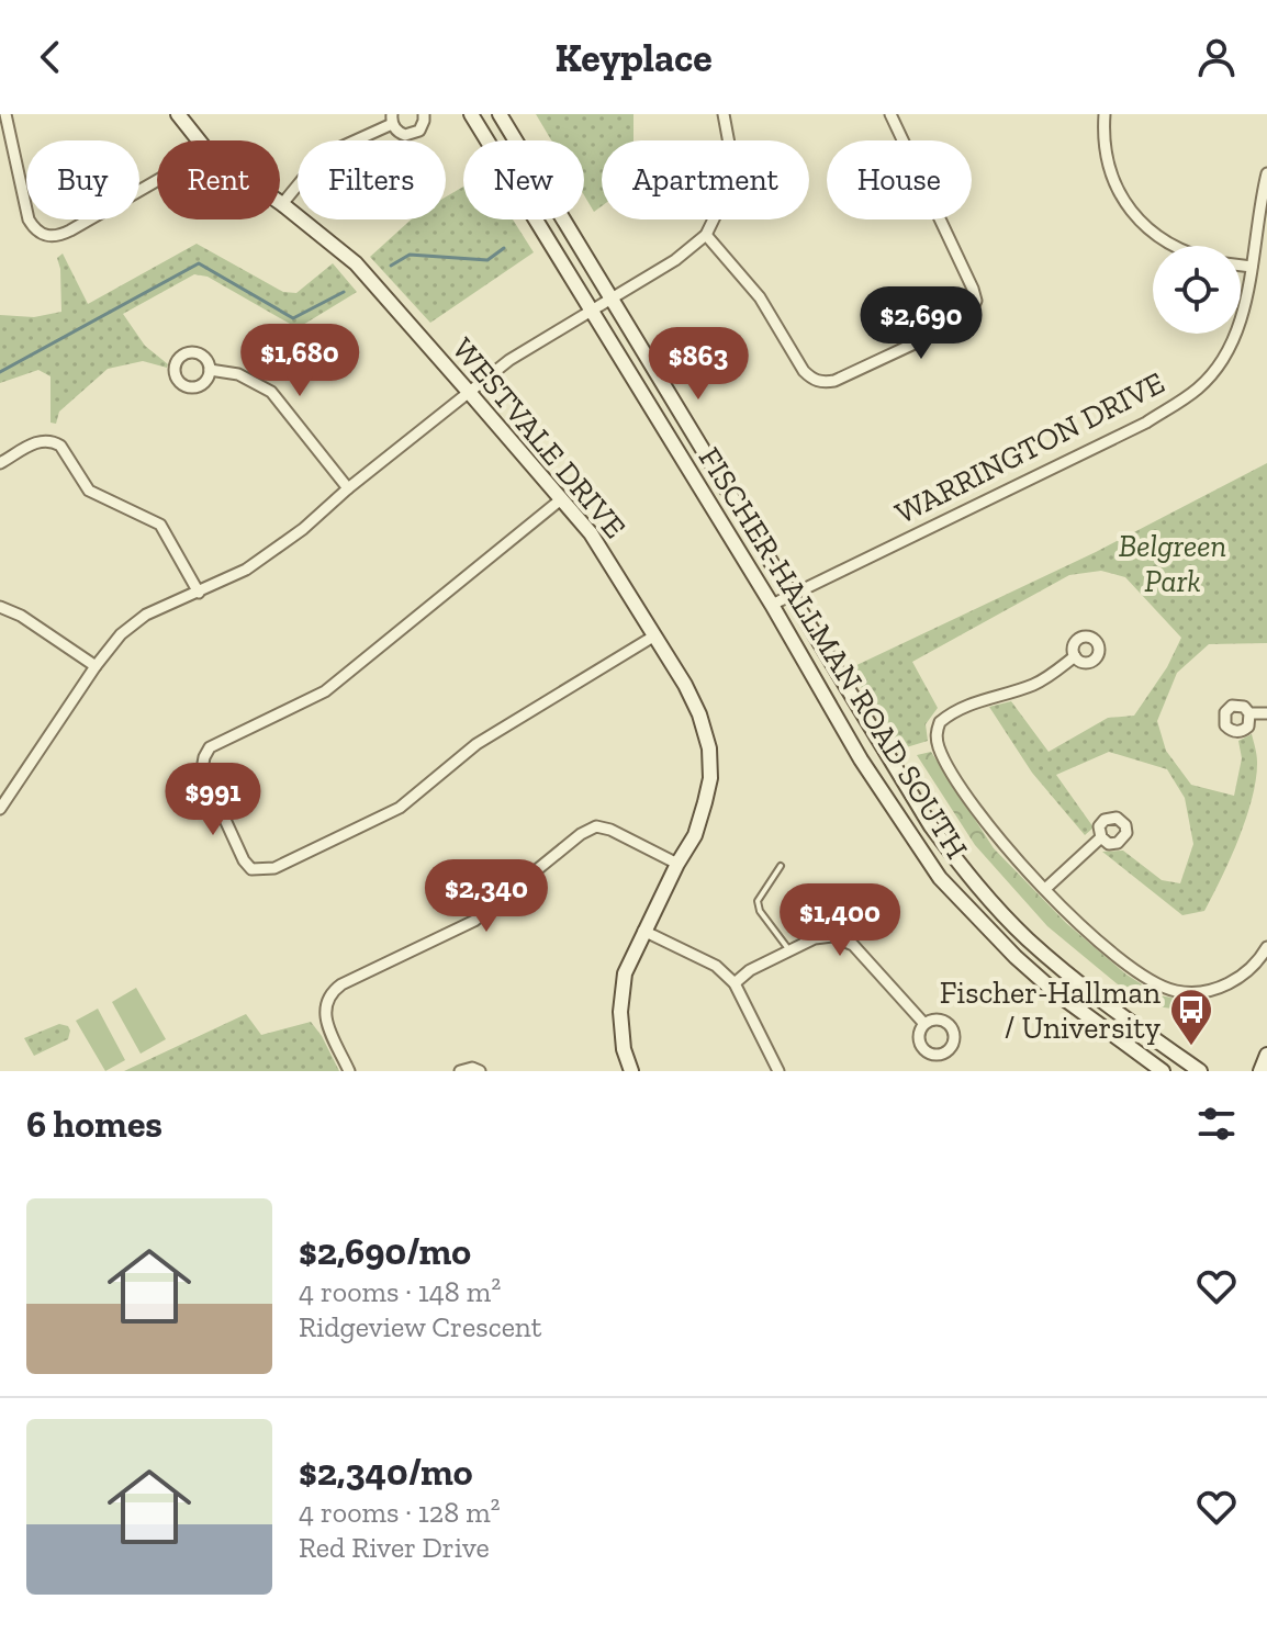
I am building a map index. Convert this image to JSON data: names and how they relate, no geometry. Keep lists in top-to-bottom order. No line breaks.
{"streets":{"main road":["WESTVALE DRIVE","FISCHER-HALLMAN ROAD SOUTH"],"street":["WARRINGTON DRIVE"]},"crossings":[["WARRINGTON DRIVE","FISCHER-HALLMAN ROAD SOUTH"]],"parks":["Belgreen Park"],"places":{"bus stop":["Fischer-Hallman / University"]},"page":{"header":"Keyplace","chip":["Buy","Rent","Filters","New","Apartment","House"],"price":["$2,690","$1,680","$863","$991","$2,340","$1,400"],"heading":"6 homes","list":[{"name":"$2,690/mo","note":"4 rooms · 148 m² · Ridgeview Crescent"},{"name":"$2,340/mo","note":"4 rooms · 128 m² · Red River Drive"}]}}
